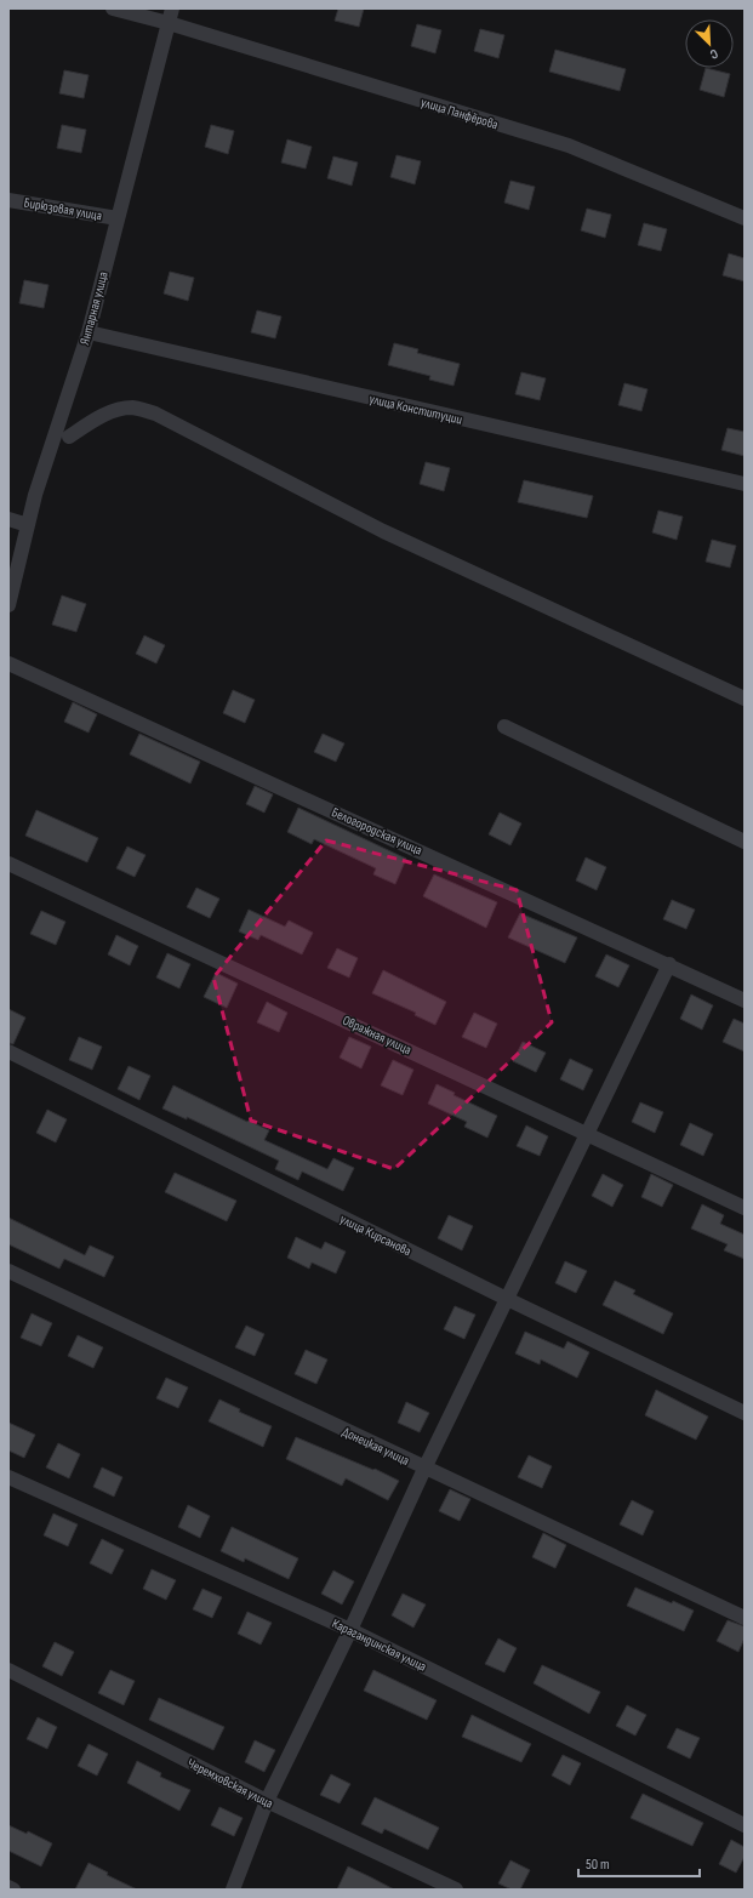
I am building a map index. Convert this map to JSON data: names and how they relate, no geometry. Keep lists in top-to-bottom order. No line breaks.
{"streets":{"street":["улица Панфёрова","Бирюзовая улица","Янтарная улица","улица Конституции","Белогородская улица","Овражная улица","улица Кирсанова","Донецкая улица","Карагандинская улица","Черемховская улица"]},"crossings":[["улица Панфёрова","Янтарная улица"],["Бирюзовая улица","Янтарная улица"],["Янтарная улица","улица Конституции"]],"scale_bar":"50 m","north":"bottom right"}
